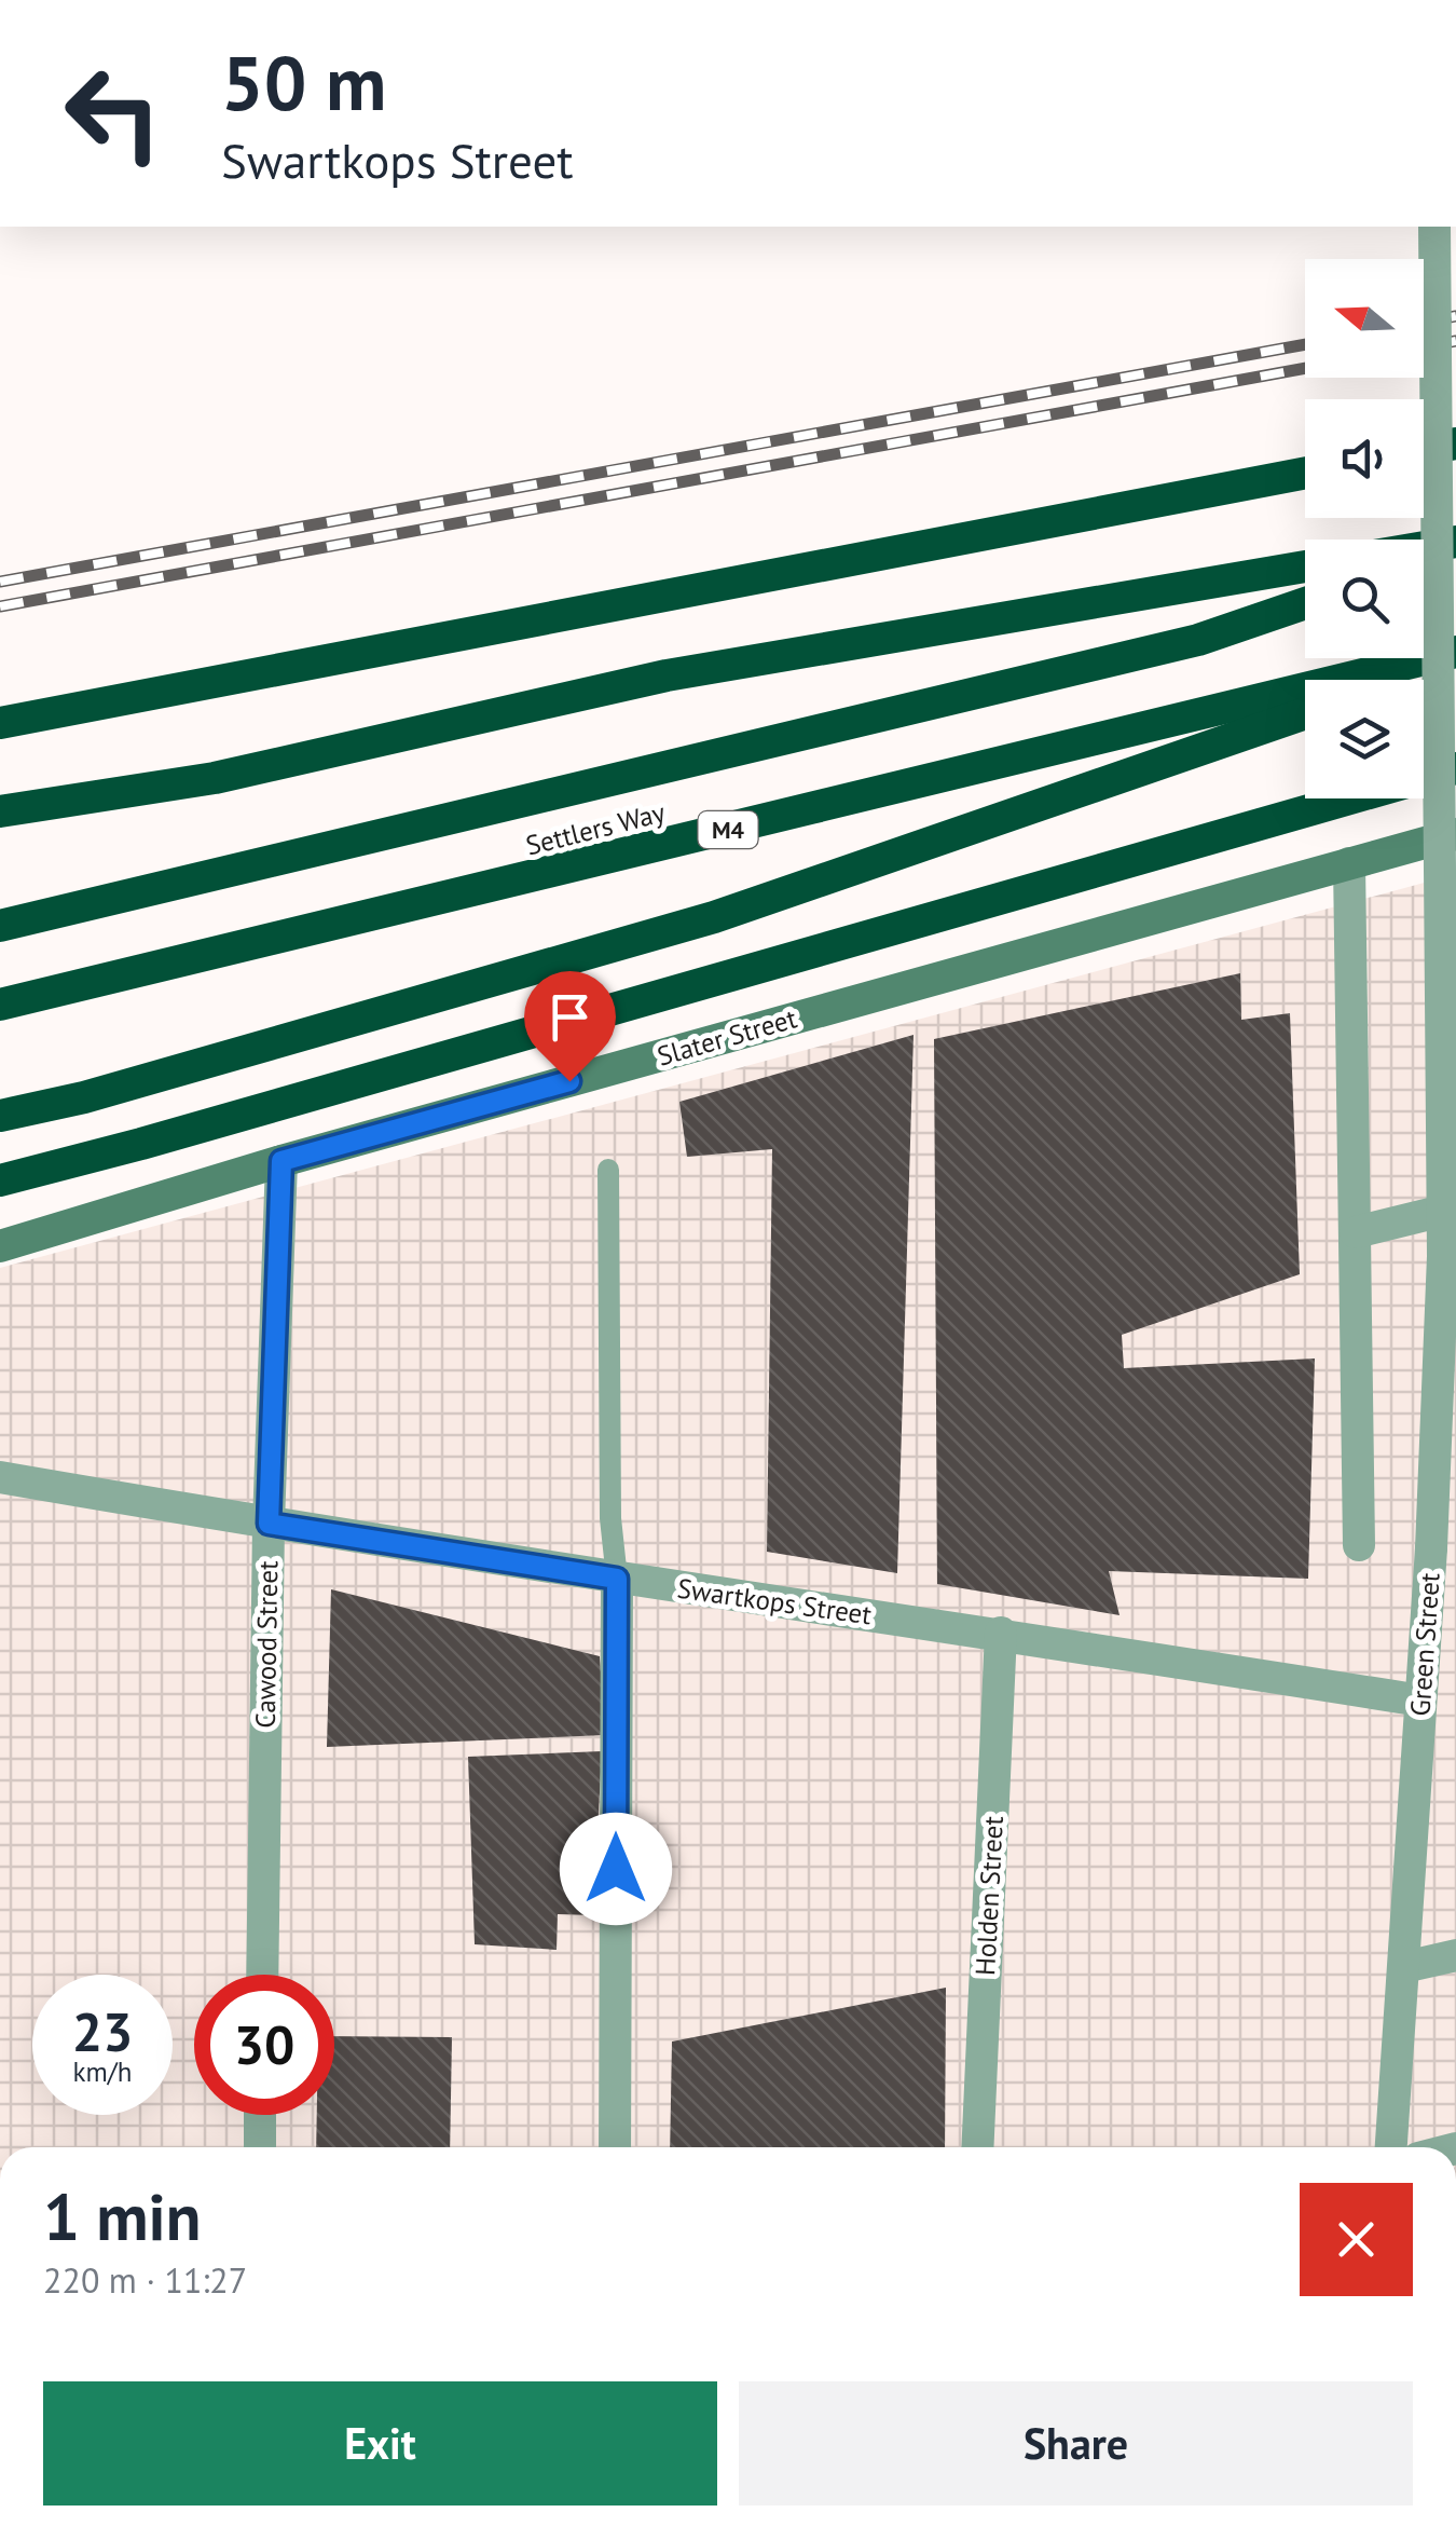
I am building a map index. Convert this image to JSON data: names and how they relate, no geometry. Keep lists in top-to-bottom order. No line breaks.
{"streets":{"highway":["Settlers Way","M4"],"street":["Slater Street","Swartkops Street","Cawood Street","Green Street","Holden Street"]},"crossings":[["Slater Street","Cawood Street"],["Swartkops Street","Cawood Street"],["Swartkops Street","Green Street"],["Swartkops Street","Holden Street"]],"north":"left","page":{"turn":["50 m","Swartkops Street"],"speed":"23 km/h","limit":"30","heading":["1 min","220 m · 11:27"],"buttons":["Exit","Share"]}}
